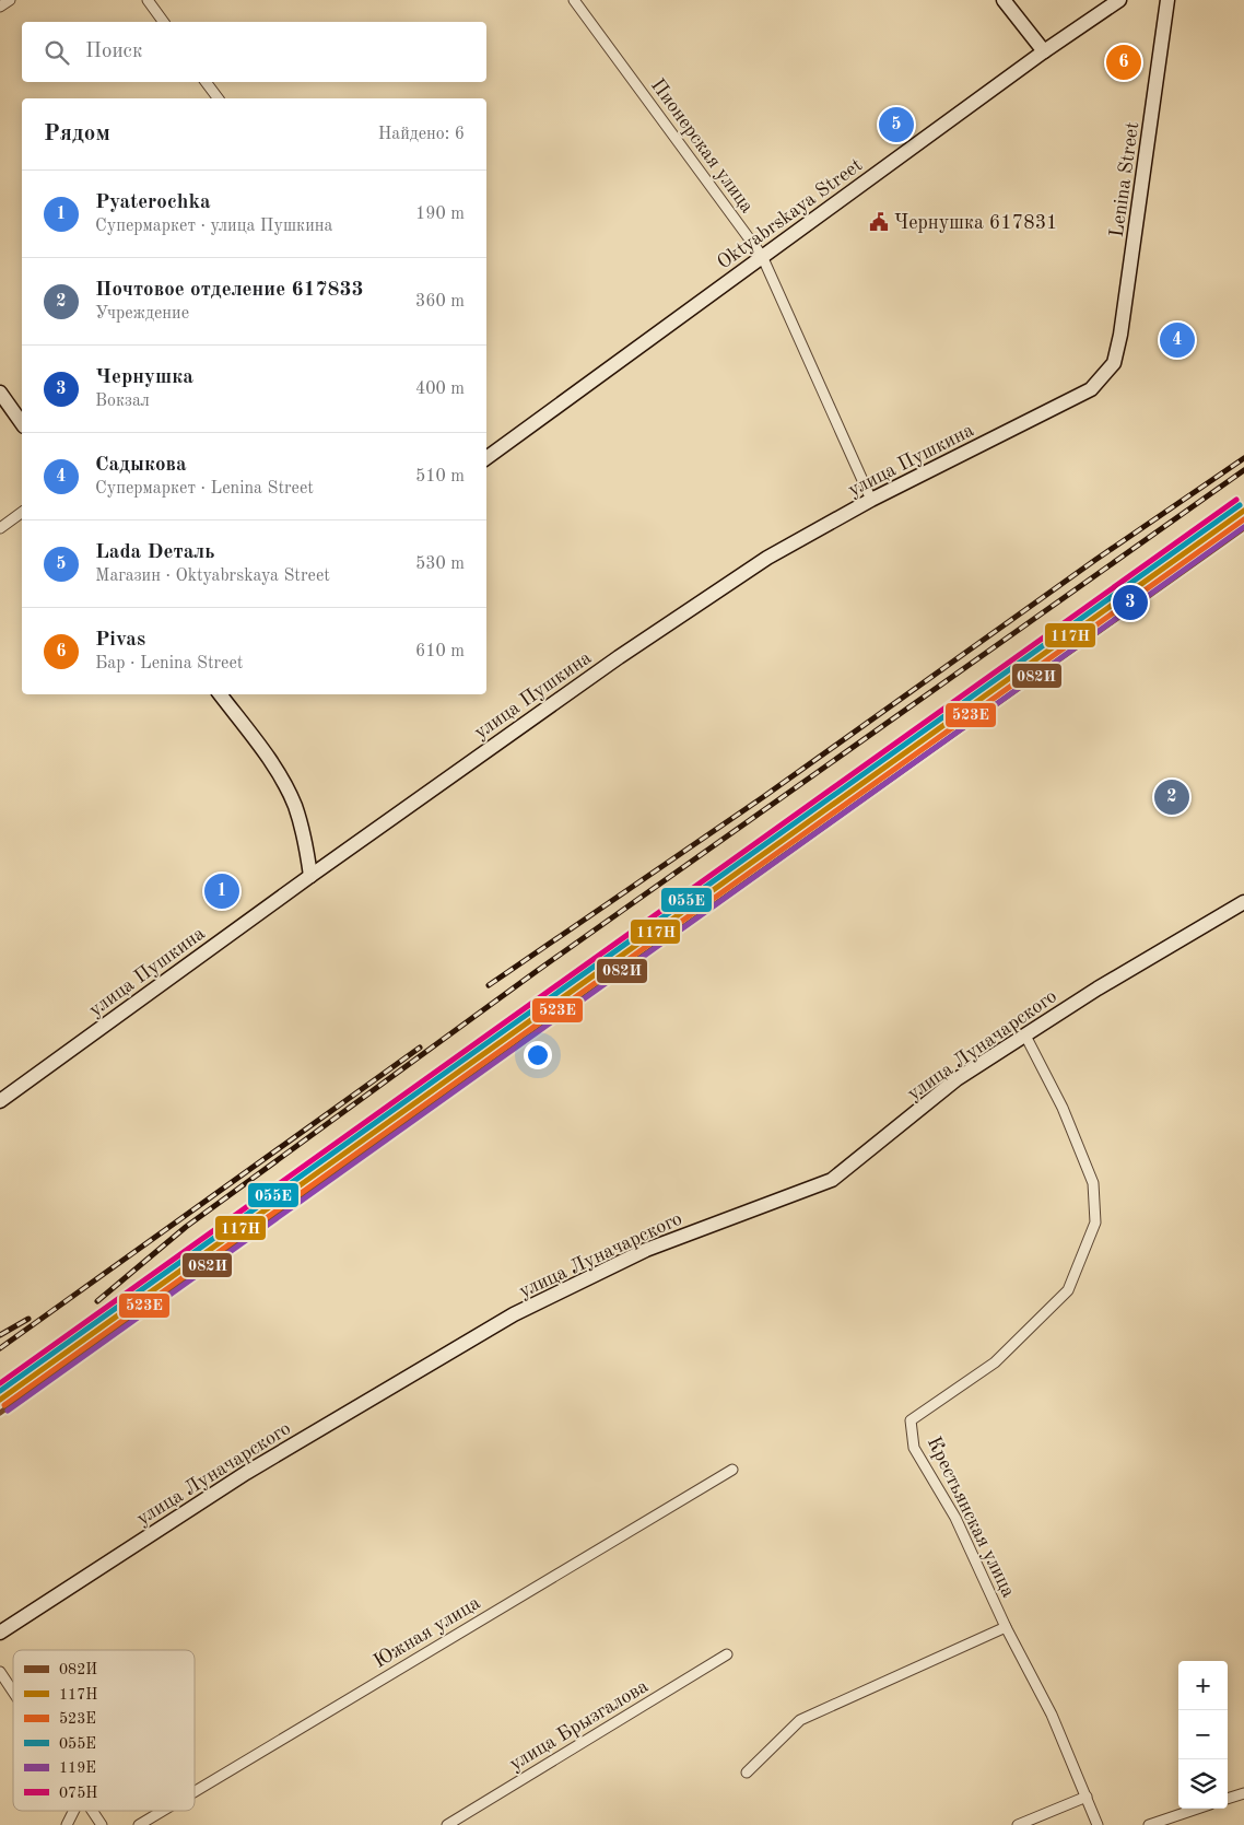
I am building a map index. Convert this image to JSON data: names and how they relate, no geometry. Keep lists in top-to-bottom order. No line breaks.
{"streets":{"street":["Пионерская улица","Lenina Street","Oktyabrskaya Street","улица Пушкина","улица Луначарского","Крестьянская улица","Южная улица","улица Брызгалова"]},"crossings":[["Пионерская улица","Oktyabrskaya Street"],["Пионерская улица","улица Пушкина"],["Lenina Street","улица Пушкина"],["улица Луначарского","Крестьянская улица"]],"places":{"public building":["Чернушка 617831"]},"lines":["transit line 075Н","transit line 055Е","transit line 117Н","transit line 523Е","transit line 119Е","transit line 082И"],"legend":["082И","117Н","523Е","055Е","119Е","075Н"],"page":{"search":"Поиск","pins":["6","5","4","3","2","1"],"heading":["Рядом","Найдено: 6"],"list":[{"mark":"1","name":"Pyaterochka","note":"Супермаркет · улица Пушкина","value":"190 m"},{"mark":"2","name":"Почтовое отделение 617833","note":"Учреждение","value":"360 m"},{"mark":"3","name":"Чернушка","note":"Вокзал","value":"400 m"},{"mark":"4","name":"Садыкова","note":"Супермаркет · Lenina Street","value":"510 m"},{"mark":"5","name":"Lada Dеталь","note":"Магазин · Oktyabrskaya Street","value":"530 m"},{"mark":"6","name":"Pivas","note":"Бар · Lenina Street","value":"610 m"}],"map_buttons":["+","−"]}}
